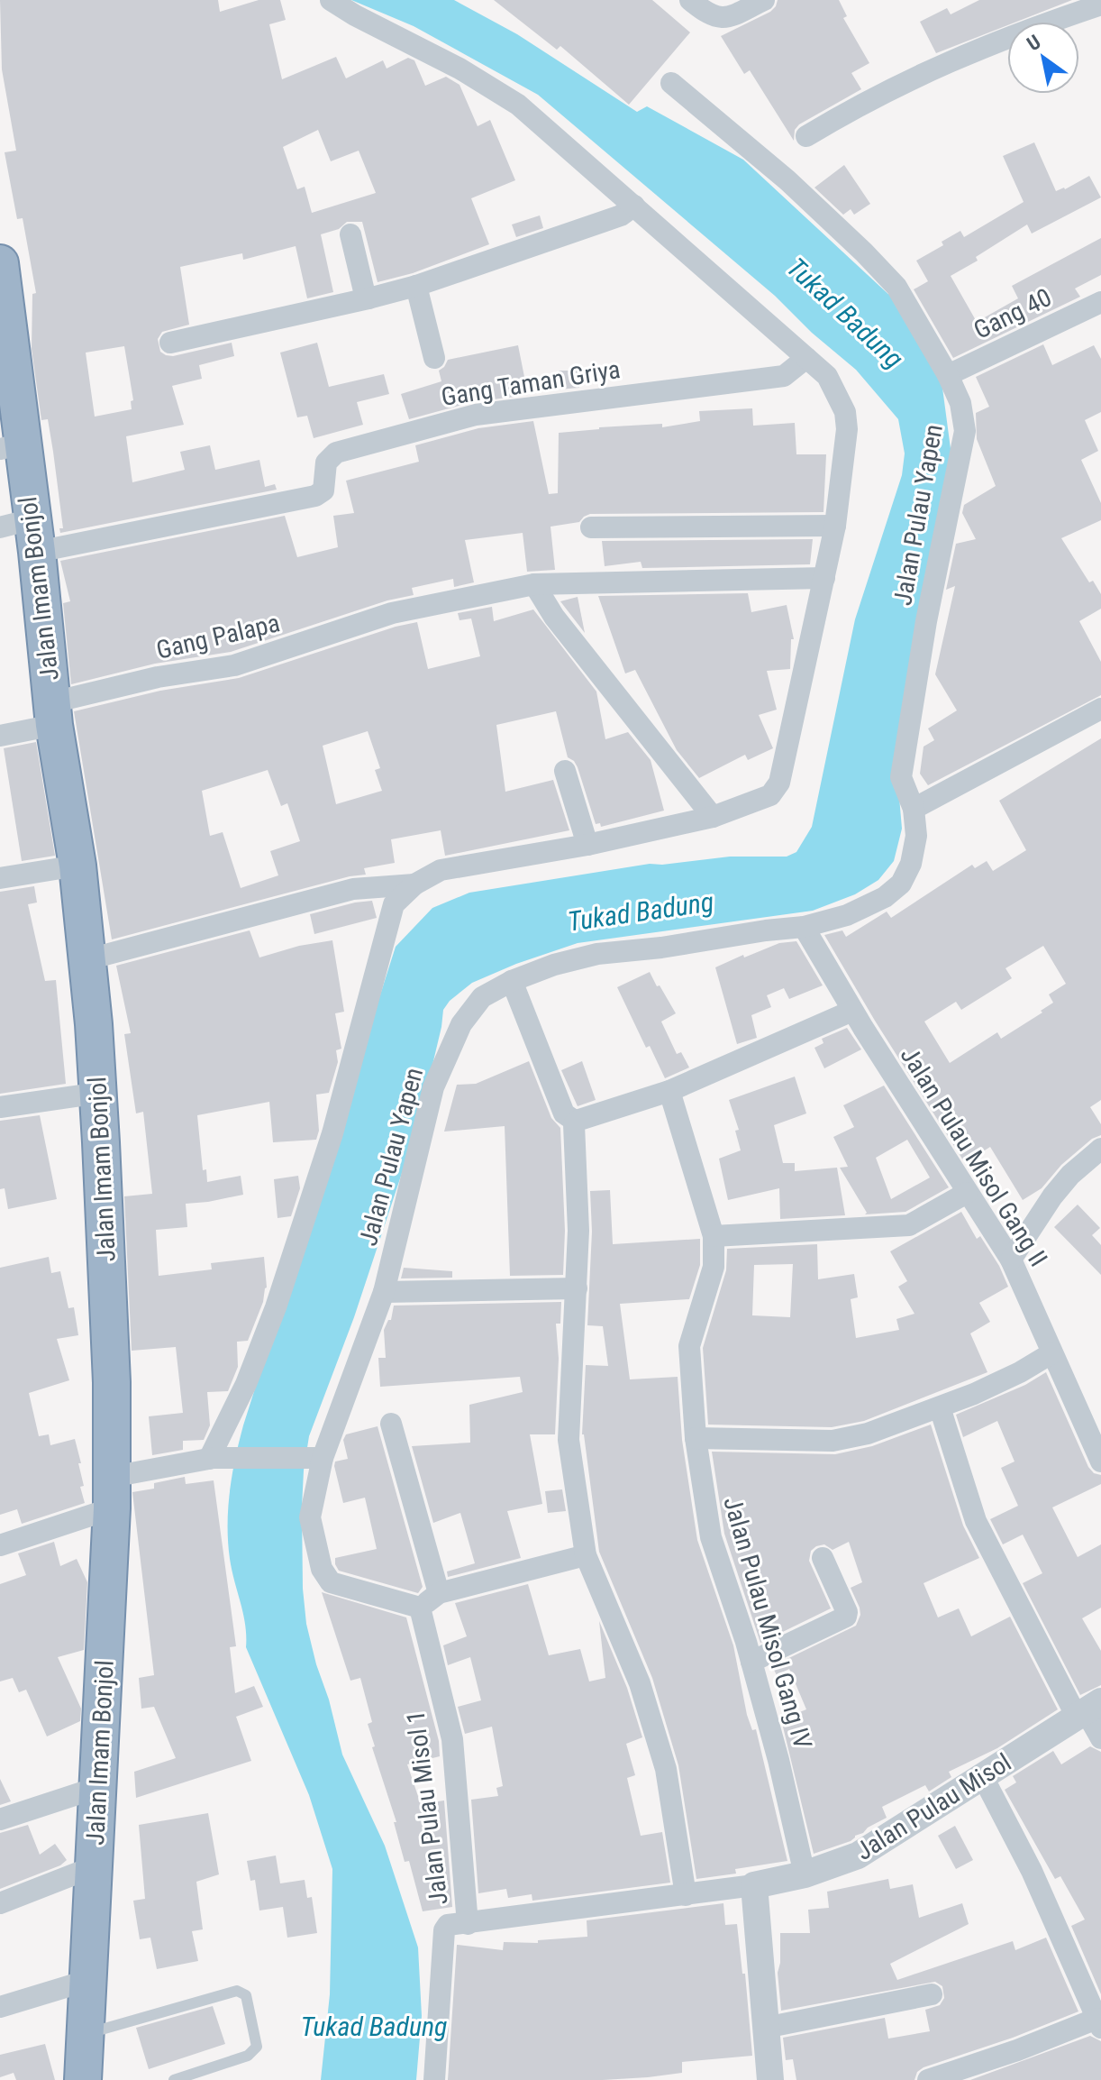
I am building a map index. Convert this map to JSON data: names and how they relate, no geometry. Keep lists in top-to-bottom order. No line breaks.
{"streets":{"highway":["Jalan Imam Bonjol"],"street":["Gang 40","Gang Taman Griya","Jalan Pulau Yapen","Gang Palapa","Jalan Pulau Misol Gang II","Jalan Pulau Misol Gang IV","Jalan Pulau Misol","Jalan Pulau Misol 1"]},"crossings":[["Gang 40","Jalan Pulau Yapen"],["Gang Taman Griya","Jalan Imam Bonjol"],["Jalan Pulau Yapen","Jalan Pulau Misol Gang II"],["Jalan Imam Bonjol","Gang Palapa"],["Jalan Pulau Misol Gang IV","Jalan Pulau Misol"],["Jalan Pulau Misol","Jalan Pulau Misol 1"]],"water":["Tukad Badung"],"north":"top left"}
